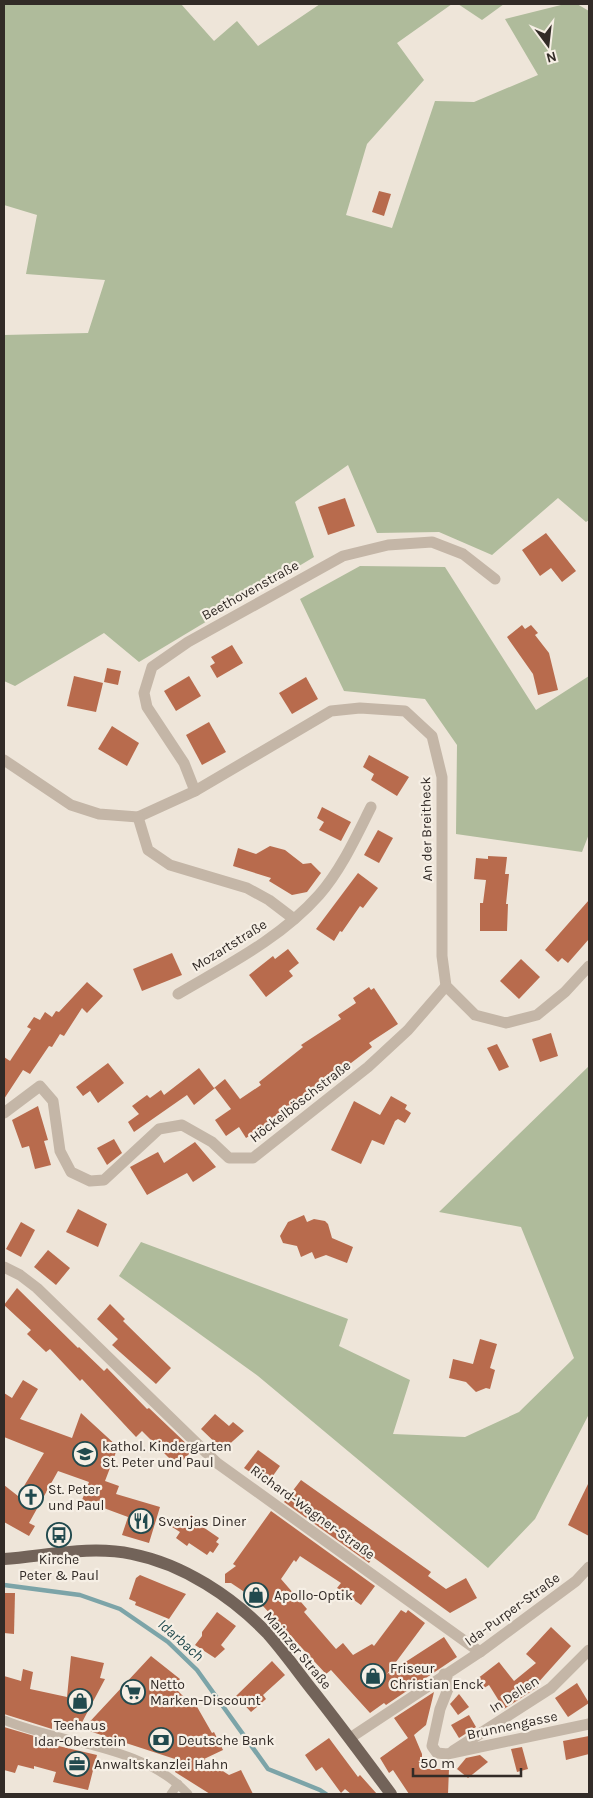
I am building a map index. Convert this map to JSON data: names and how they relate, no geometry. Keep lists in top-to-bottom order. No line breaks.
{"streets":{"main road":["Mainzer Straße"],"street":["Beethovenstraße","An der Breitheck","Mozartstraße","Höckelböschstraße","Richard-Wagner-Straße","Ida-Purper-Straße","In Dellen","Brunnengasse"]},"crossings":[["Beethovenstraße","An der Breitheck"],["An der Breitheck","Mozartstraße"],["An der Breitheck","Höckelböschstraße"],["Richard-Wagner-Straße","Ida-Purper-Straße"],["Ida-Purper-Straße","Mainzer Straße"],["In Dellen","Brunnengasse"]],"water":["Idarbach"],"places":{"school or university":["kathol. Kindergarten St. Peter und Paul"],"church":["St. Peter und Paul"],"restaurant":["Svenjas Diner"],"bus stop":["Kirche Peter & Paul"],"shop":["Apollo-Optik","Friseur Christian Enck","Teehaus Idar-Oberstein"],"supermarket":["Netto Marken-Discount"],"bank":["Deutsche Bank"],"office":["Anwaltskanzlei Hahn"]},"scale_bar":"50 m","north":"bottom"}
